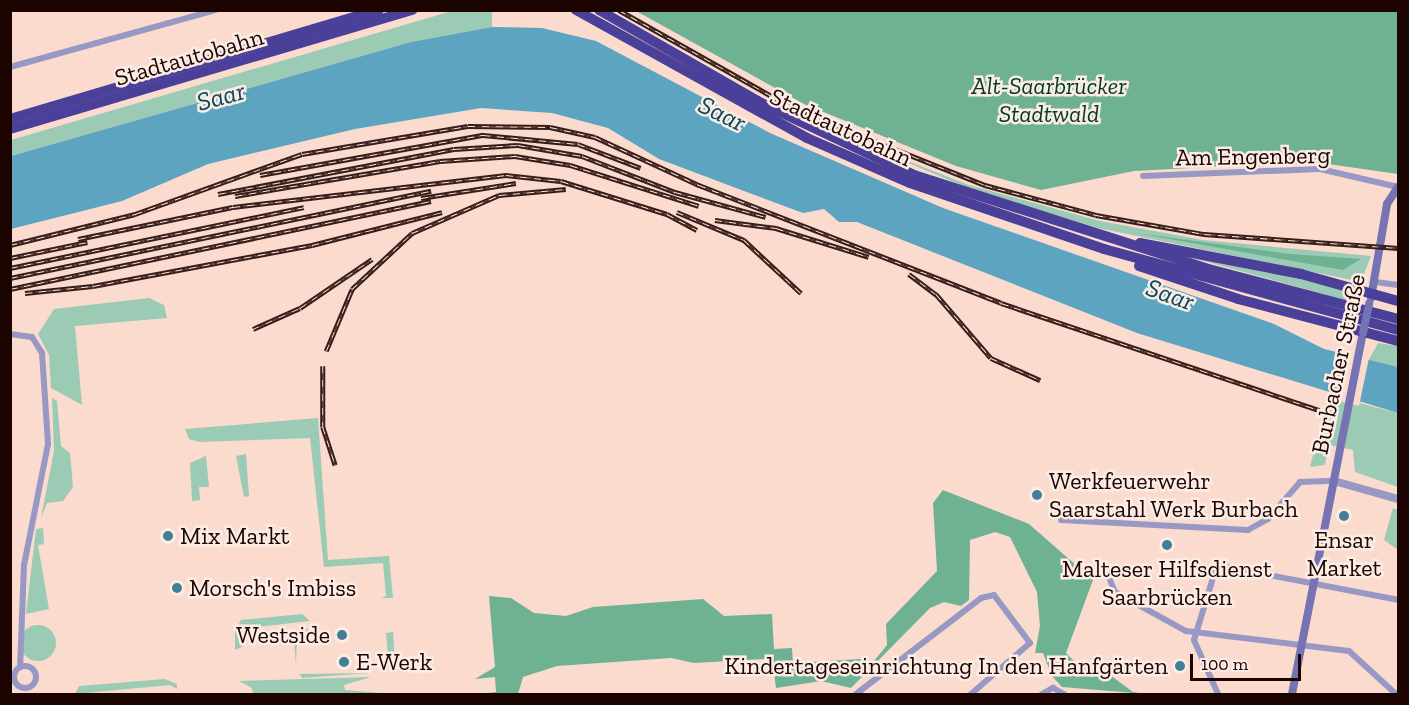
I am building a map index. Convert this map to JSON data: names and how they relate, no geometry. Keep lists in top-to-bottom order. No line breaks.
{"streets":{"highway":["Stadtautobahn"],"main road":["Burbacher Straße"],"street":["Am Engenberg"]},"crossings":[["Am Engenberg","Burbacher Straße"]],"water":["Saar"],"parks":["Alt-Saarbrücker Stadtwald"],"places":["Werkfeuerwehr Saarstahl Werk Burbach","Ensar Market","Mix Markt","Malteser Hilfsdienst Saarbrücken","Morsch's Imbiss","Westside","E-Werk","Kindertageseinrichtung In den Hanfgärten"],"scale_bar":"100 m"}
